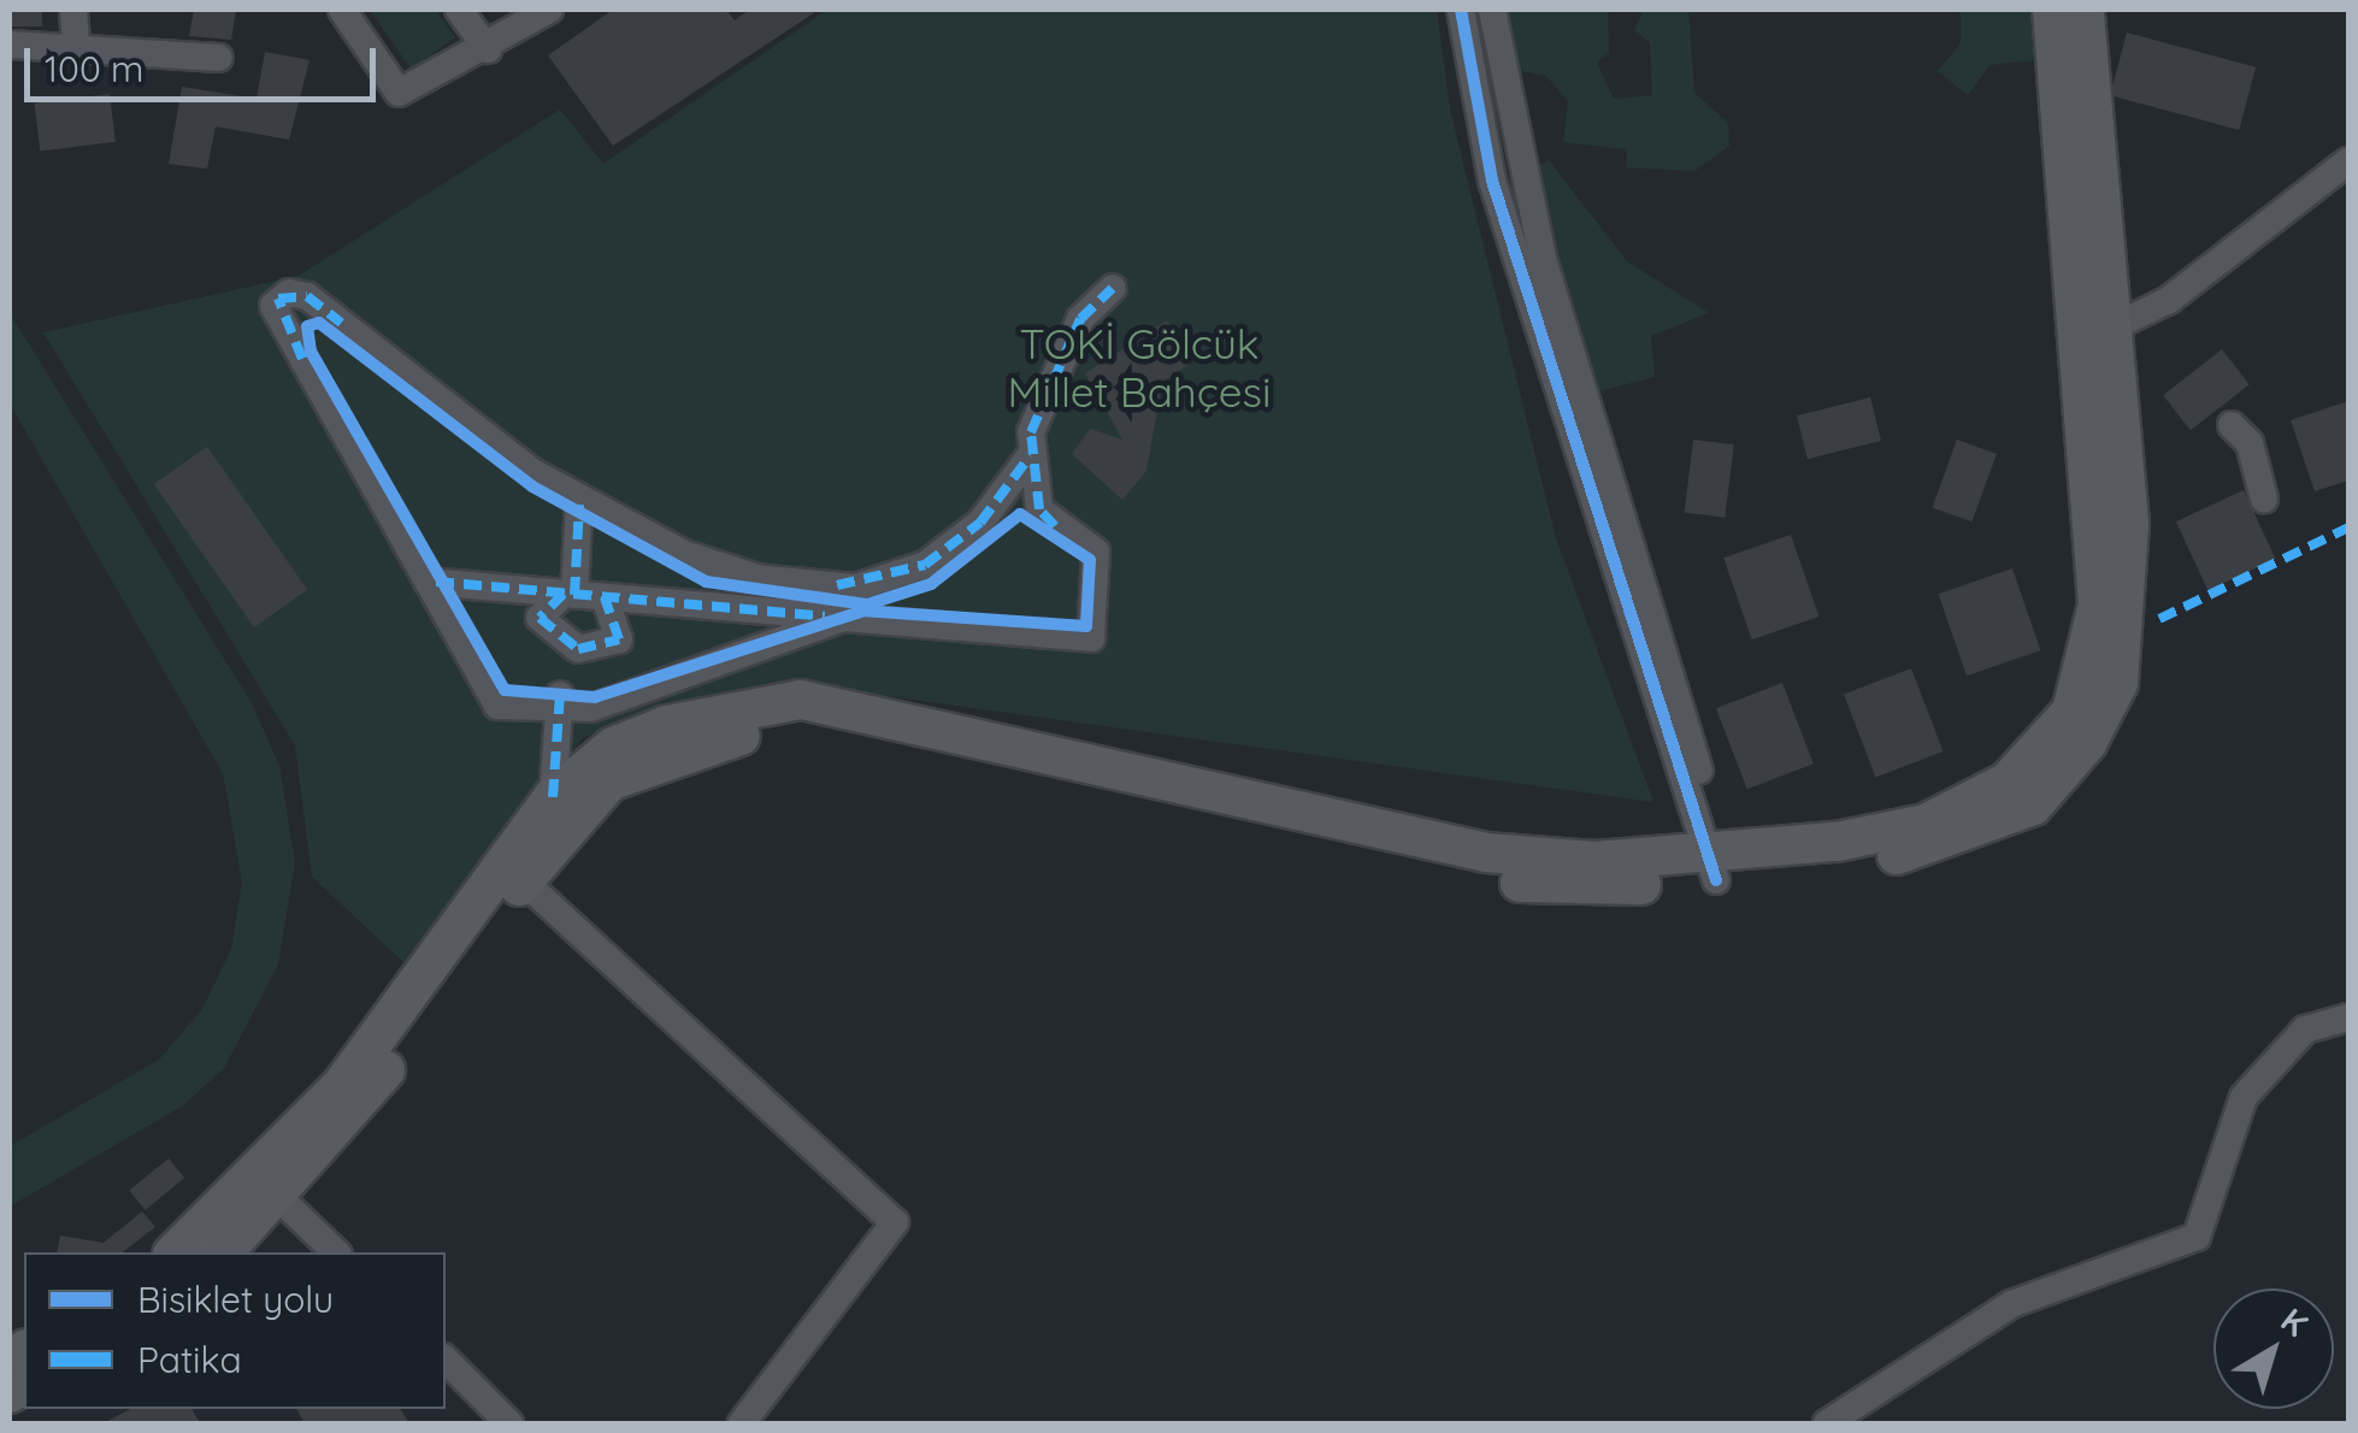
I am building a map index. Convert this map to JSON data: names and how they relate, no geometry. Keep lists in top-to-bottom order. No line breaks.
{"parks":["TOKİ Gölcük Millet Bahçesi"],"legend":["Bisiklet yolu","Patika"],"scale_bar":"100 m","north":"top right"}
